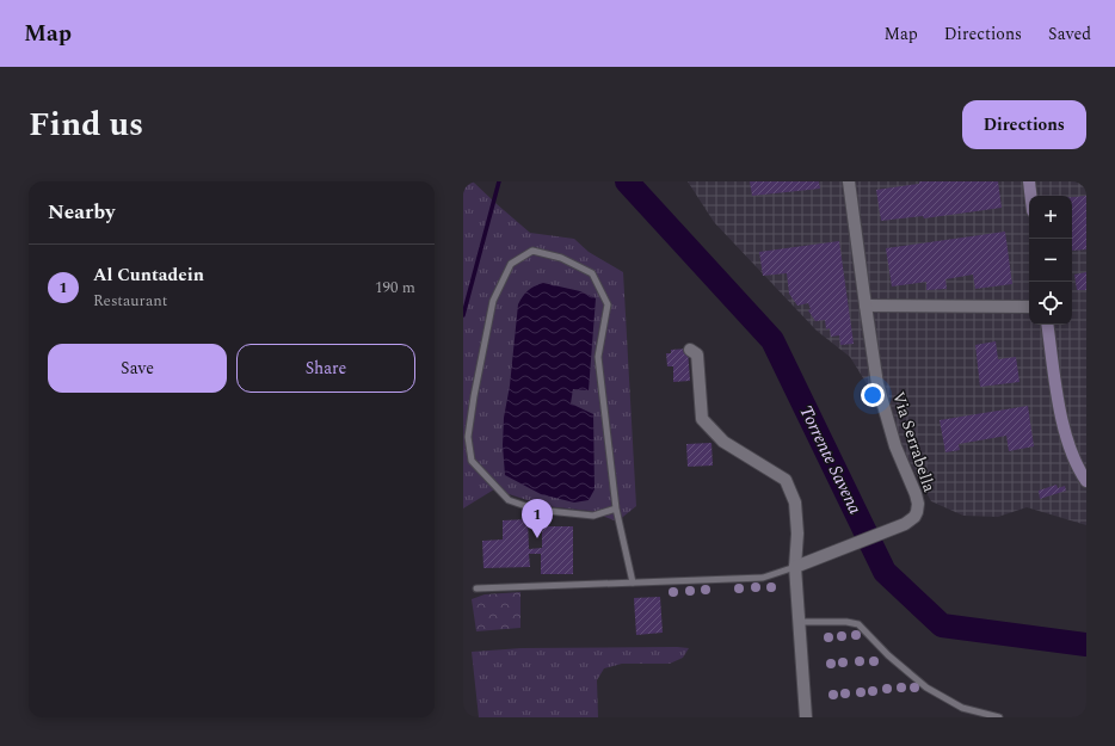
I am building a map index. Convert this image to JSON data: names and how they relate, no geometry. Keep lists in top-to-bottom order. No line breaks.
{"streets":{"street":["Via Serrabella"]},"water":["Torrente Savena"],"page":{"header":"Map","nav":["Map","Directions","Saved"],"title":"Find us","buttons":["Directions",["Save","Share"]],"heading":"Nearby","map_buttons":["+","−"],"list":[{"mark":"1","name":"Al Cuntadein","note":"Restaurant","value":"190 m"}],"pins":"1"}}
